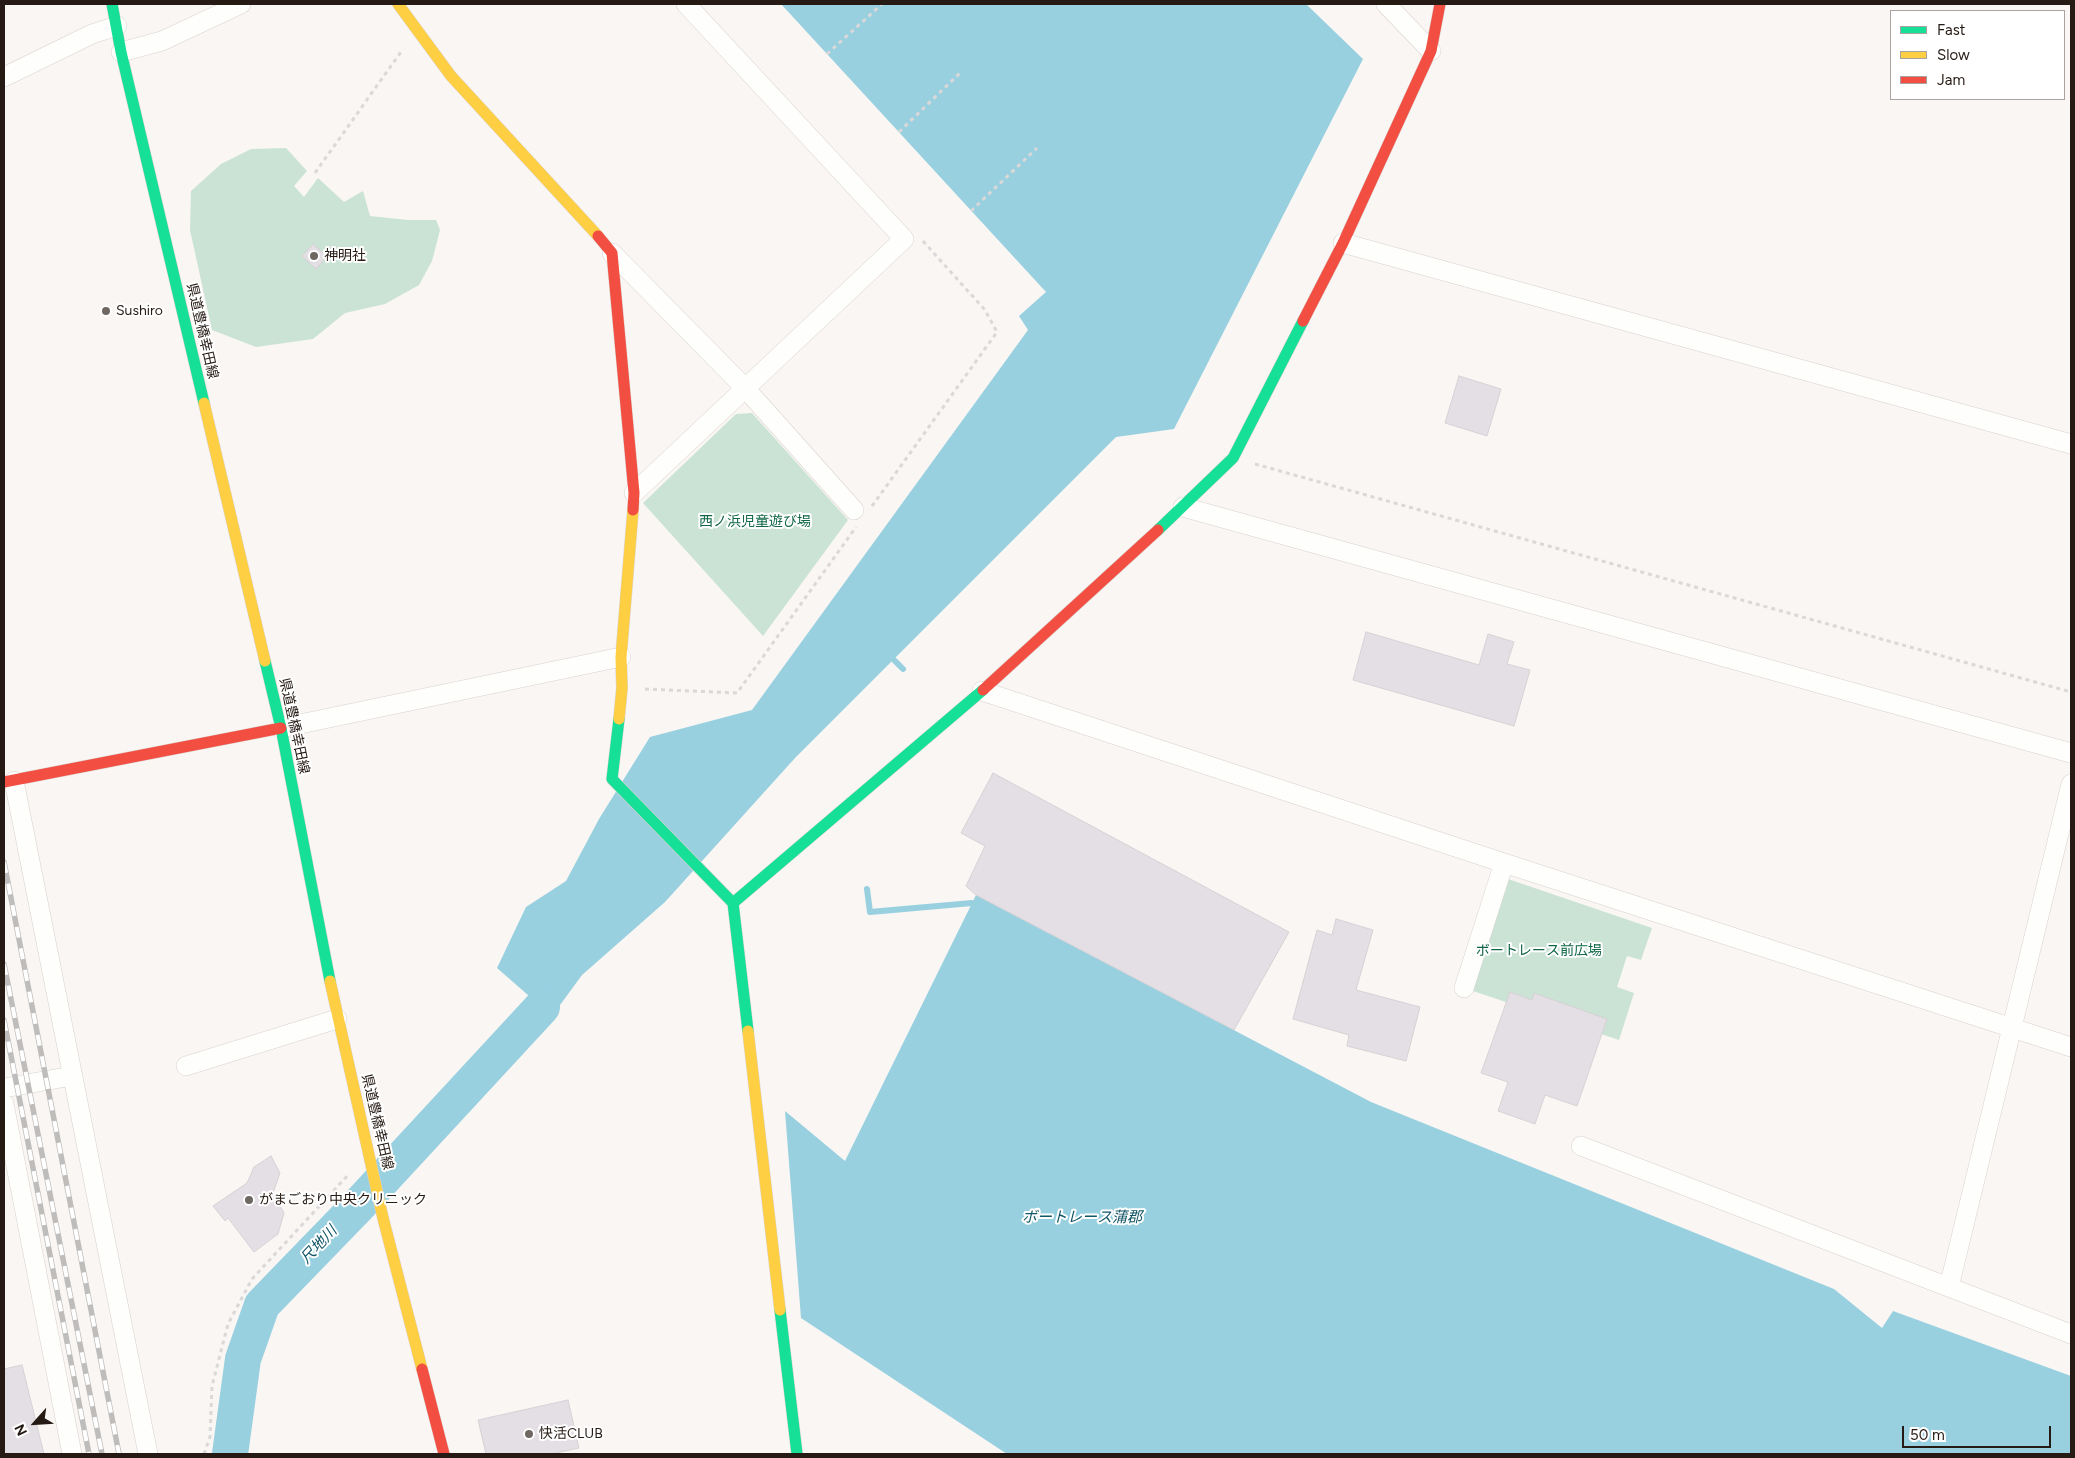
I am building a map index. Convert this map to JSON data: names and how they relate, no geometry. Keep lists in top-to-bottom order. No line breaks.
{"streets":{"street":["県道豊橋幸田線"]},"water":["ボートレース蒲郡","尺地川"],"parks":["西ノ浜児童遊び場","ボートレース前広場"],"places":["神明社","Sushiro","がまごおり中央クリニック","快活CLUB"],"legend":["Fast","Slow","Jam"],"scale_bar":"50 m","north":"bottom left"}
